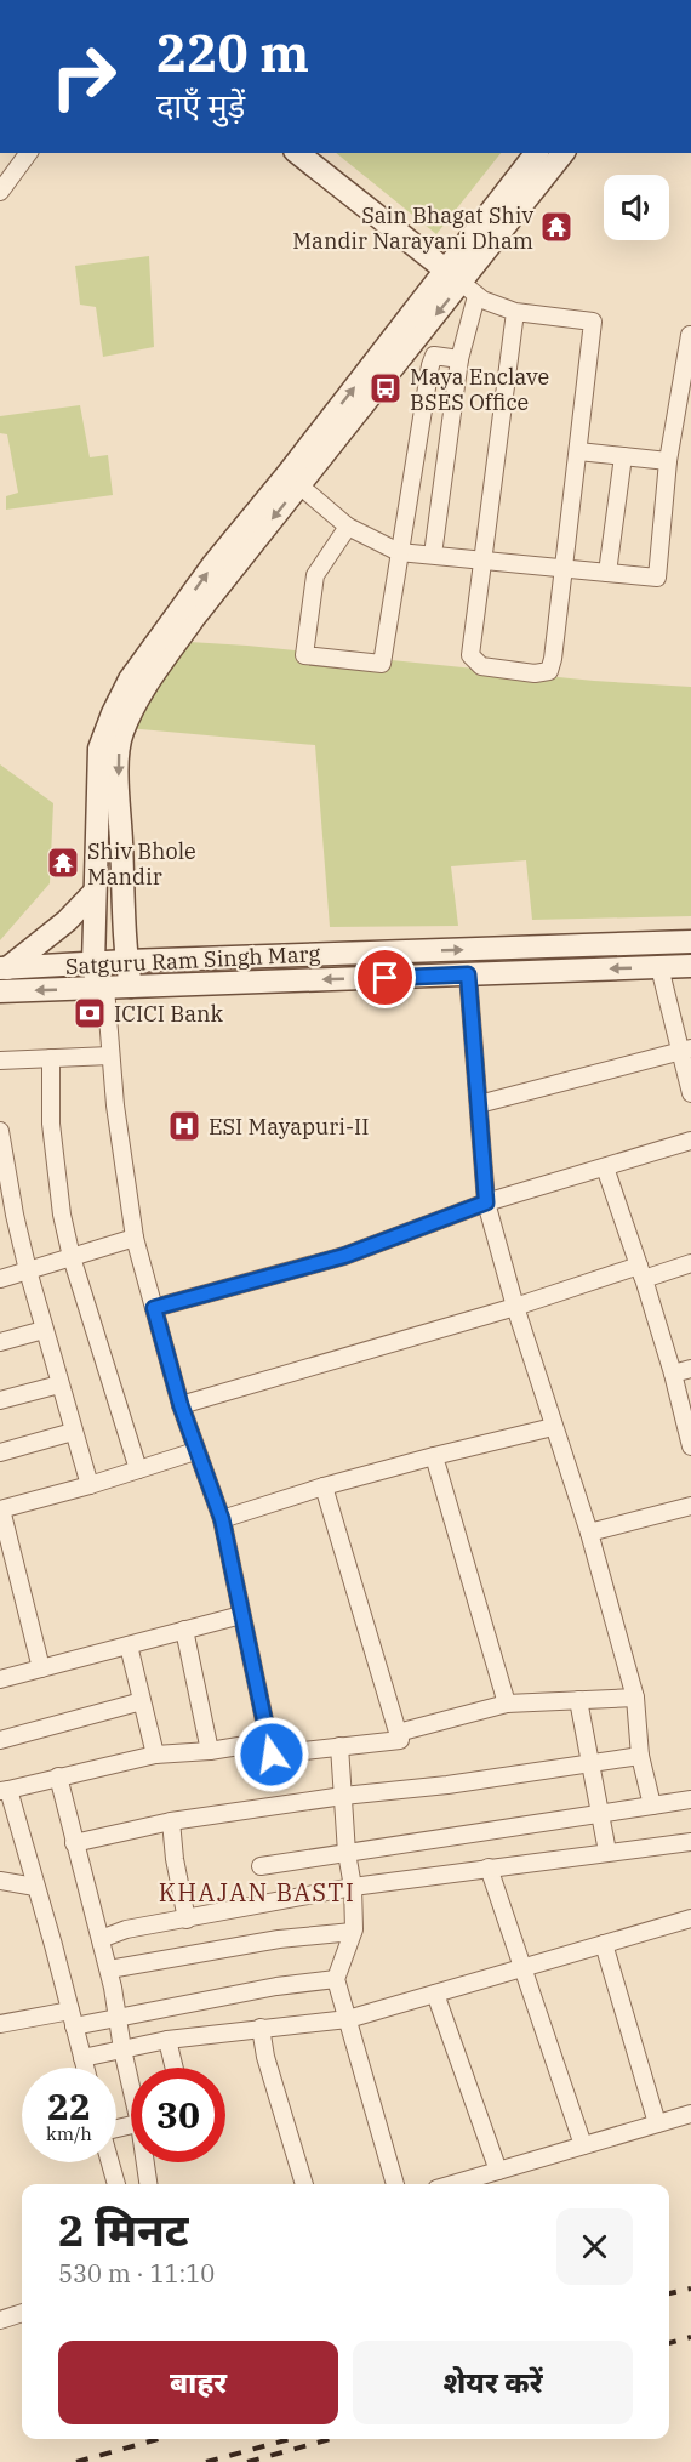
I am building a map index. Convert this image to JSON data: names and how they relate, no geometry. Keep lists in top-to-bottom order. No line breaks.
{"streets":{"street":["Satguru Ram Singh Marg"]},"districts":["KHAJAN BASTI"],"places":{"temple":["Sain Bhagat Shiv Mandir Narayani Dham","Shiv Bhole Mandir"],"bus stop":["Maya Enclave BSES Office"],"bank":["ICICI Bank"],"hospital":["ESI Mayapuri-II"]},"page":{"turn":["220 m","दाएँ मुड़ें"],"speed":"22 km/h","limit":"30","heading":["2 मिनट","530 m · 11:10"],"buttons":["बाहर","शेयर करें"]}}
